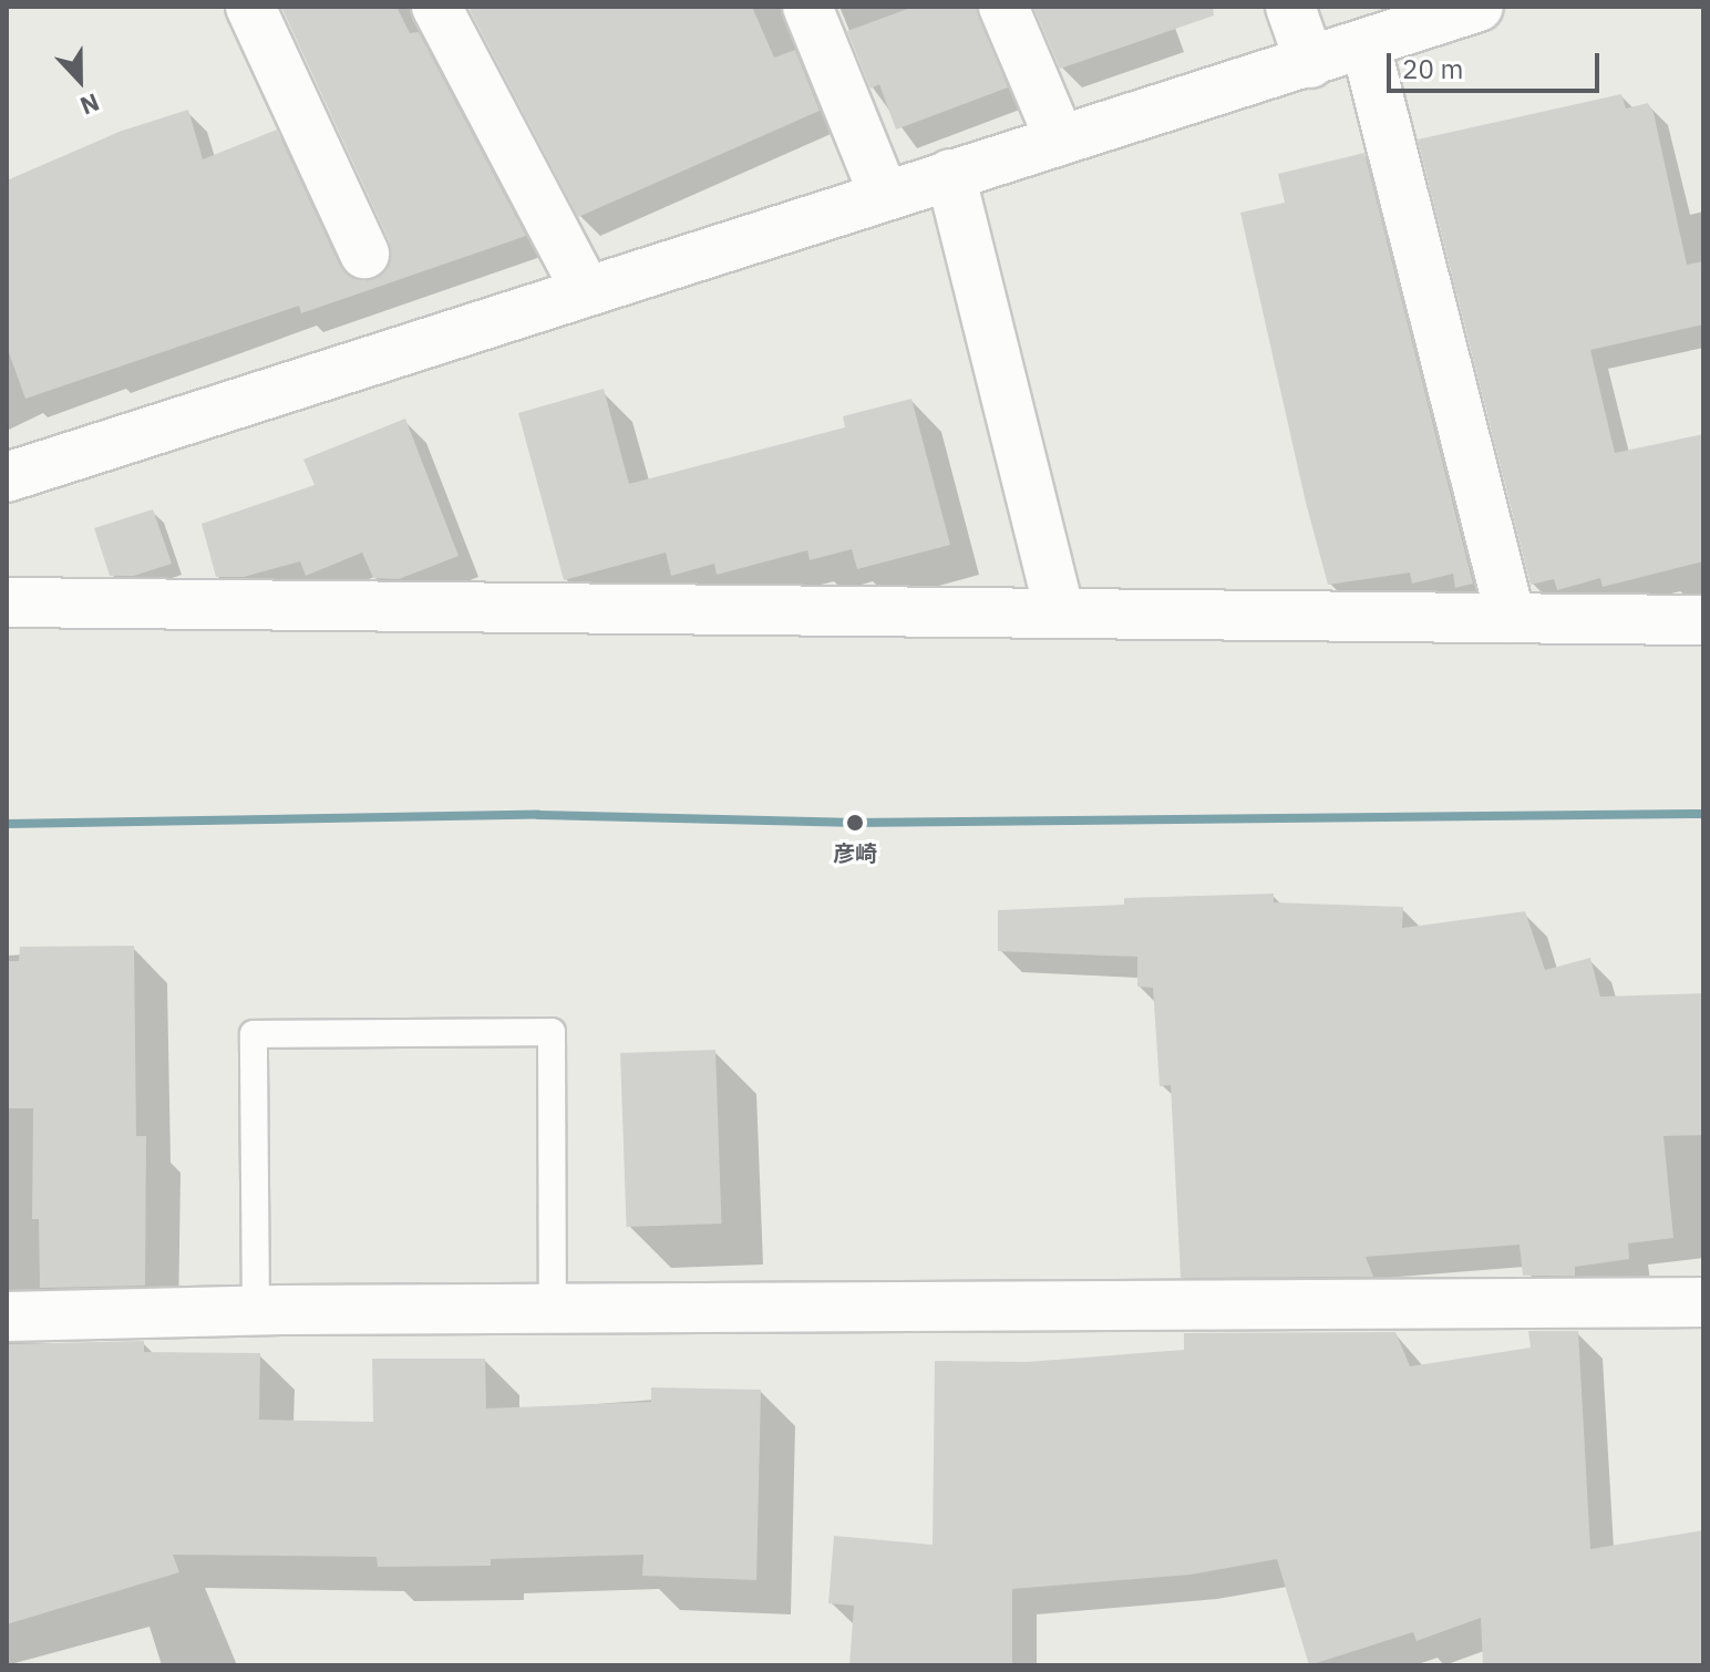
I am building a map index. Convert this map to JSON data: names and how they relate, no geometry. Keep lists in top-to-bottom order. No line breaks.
{"places":["彦崎"],"scale_bar":"20 m","north":"bottom"}
